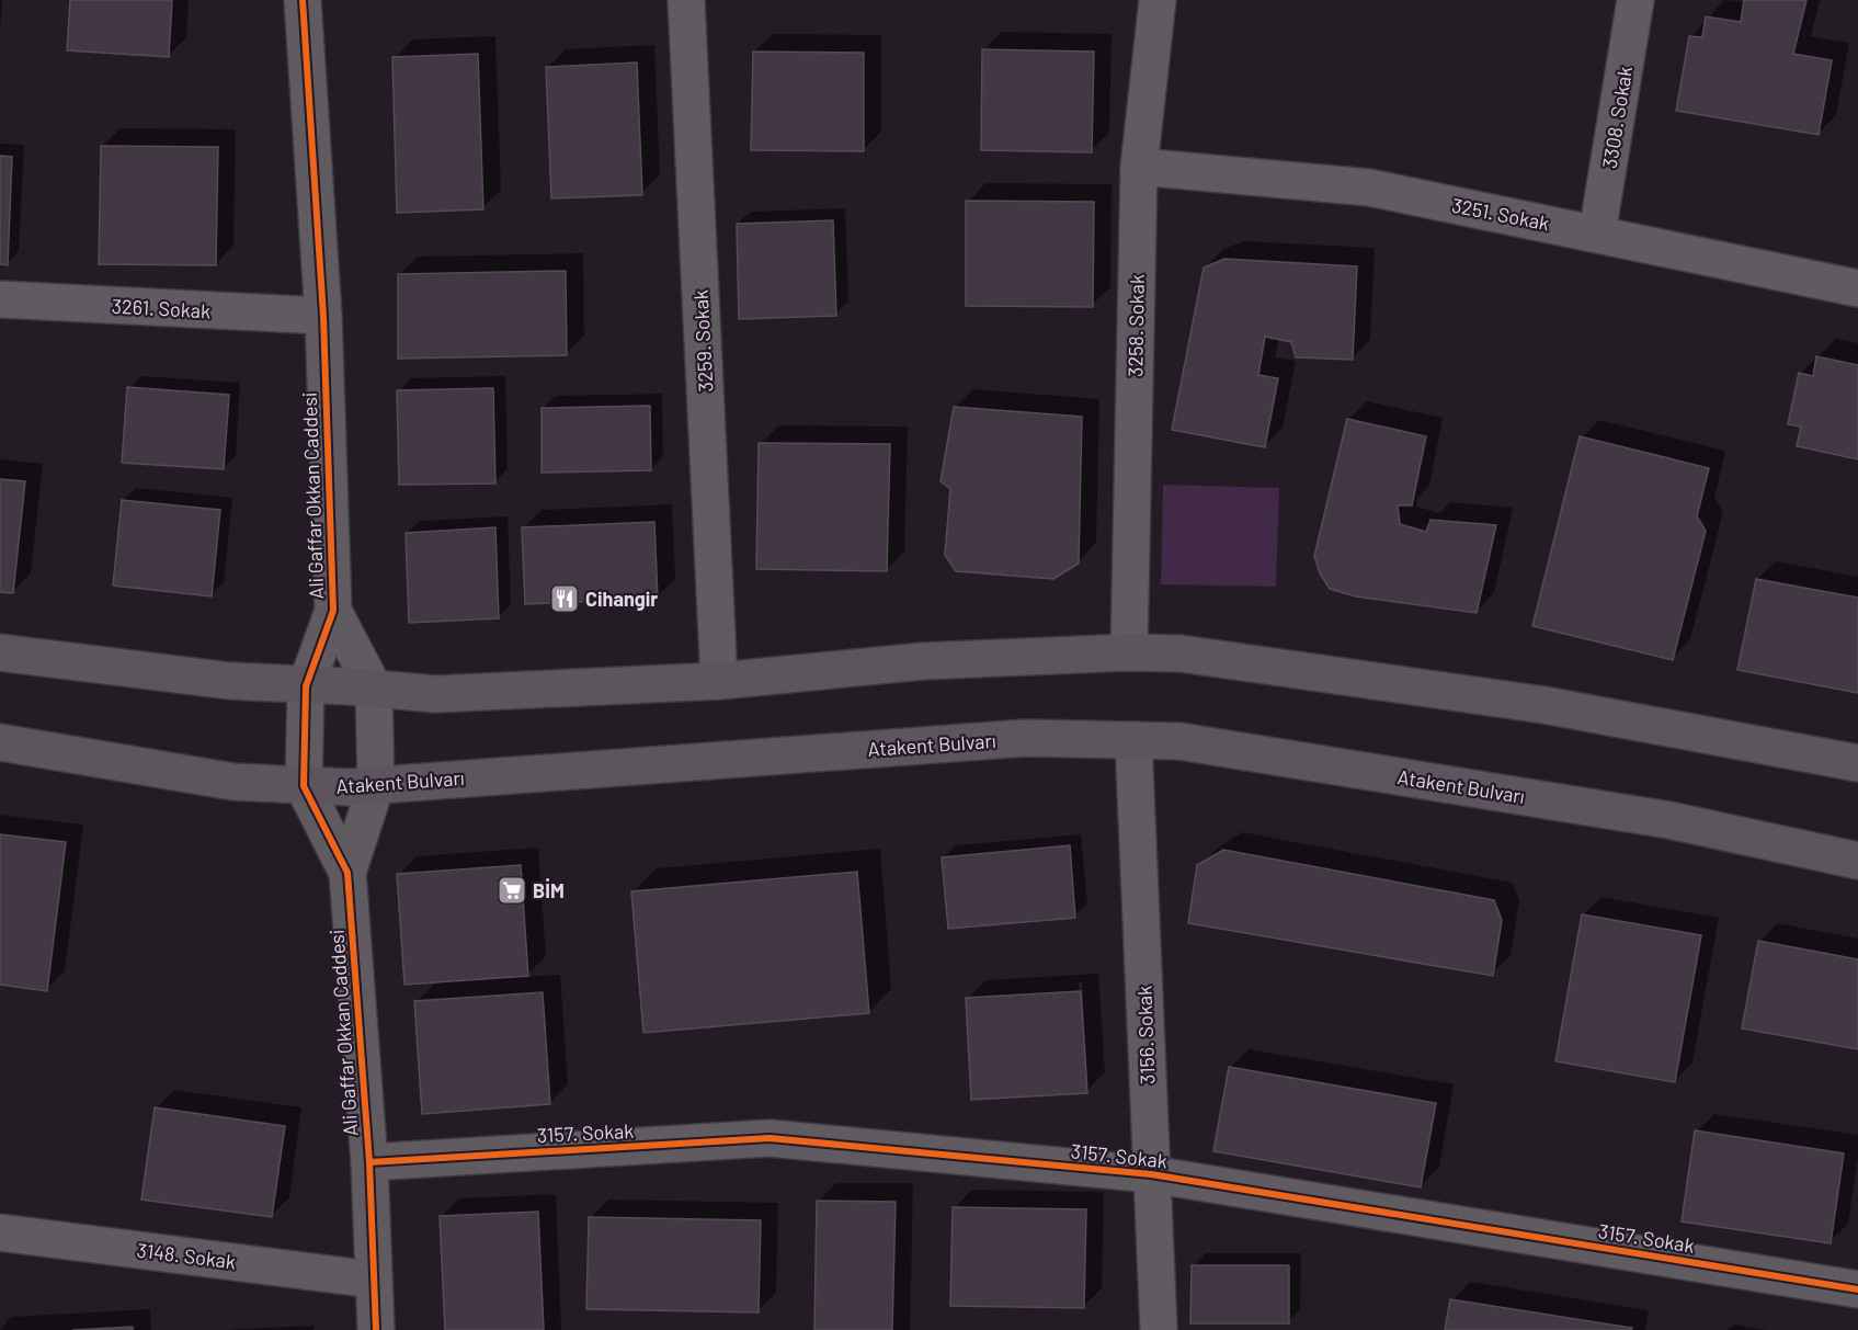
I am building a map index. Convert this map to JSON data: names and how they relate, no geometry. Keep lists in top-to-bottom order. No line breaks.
{"streets":{"main road":["Atakent Bulvarı"],"street":["3308. Sokak","3251. Sokak","3261. Sokak","3258. Sokak","3259. Sokak","Ali Gaffar Okkan Caddesi","3156. Sokak","3157. Sokak","3148. Sokak"]},"crossings":[["3308. Sokak","3251. Sokak"],["3251. Sokak","3258. Sokak"],["3261. Sokak","Ali Gaffar Okkan Caddesi"],["Ali Gaffar Okkan Caddesi","Atakent Bulvarı"],["Ali Gaffar Okkan Caddesi","3157. Sokak"],["Ali Gaffar Okkan Caddesi","3148. Sokak"],["Atakent Bulvarı","3156. Sokak"],["3156. Sokak","3157. Sokak"]],"places":{"restaurant":["Cihangir"],"supermarket":["BİM"]}}
